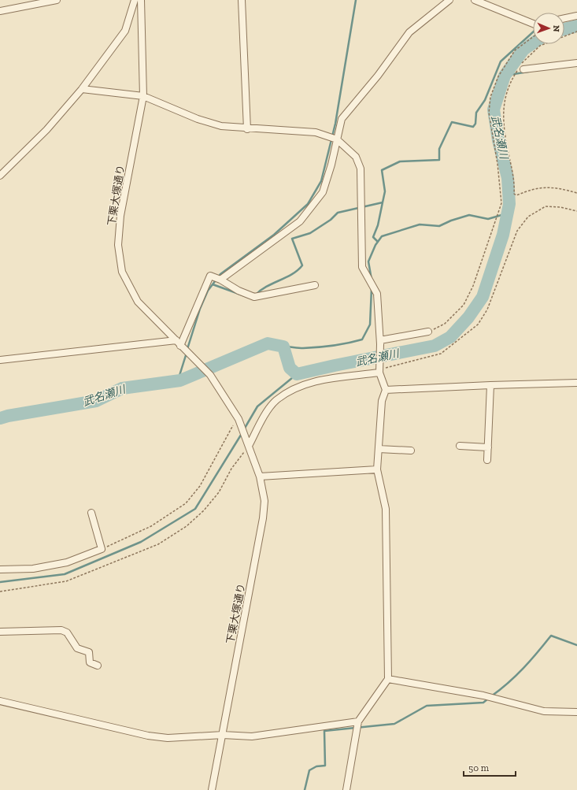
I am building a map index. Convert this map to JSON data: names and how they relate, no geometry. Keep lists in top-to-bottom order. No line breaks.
{"streets":{"street":["下栗大塚通り"]},"water":["武名瀬川"],"scale_bar":"50 m","north":"right"}
